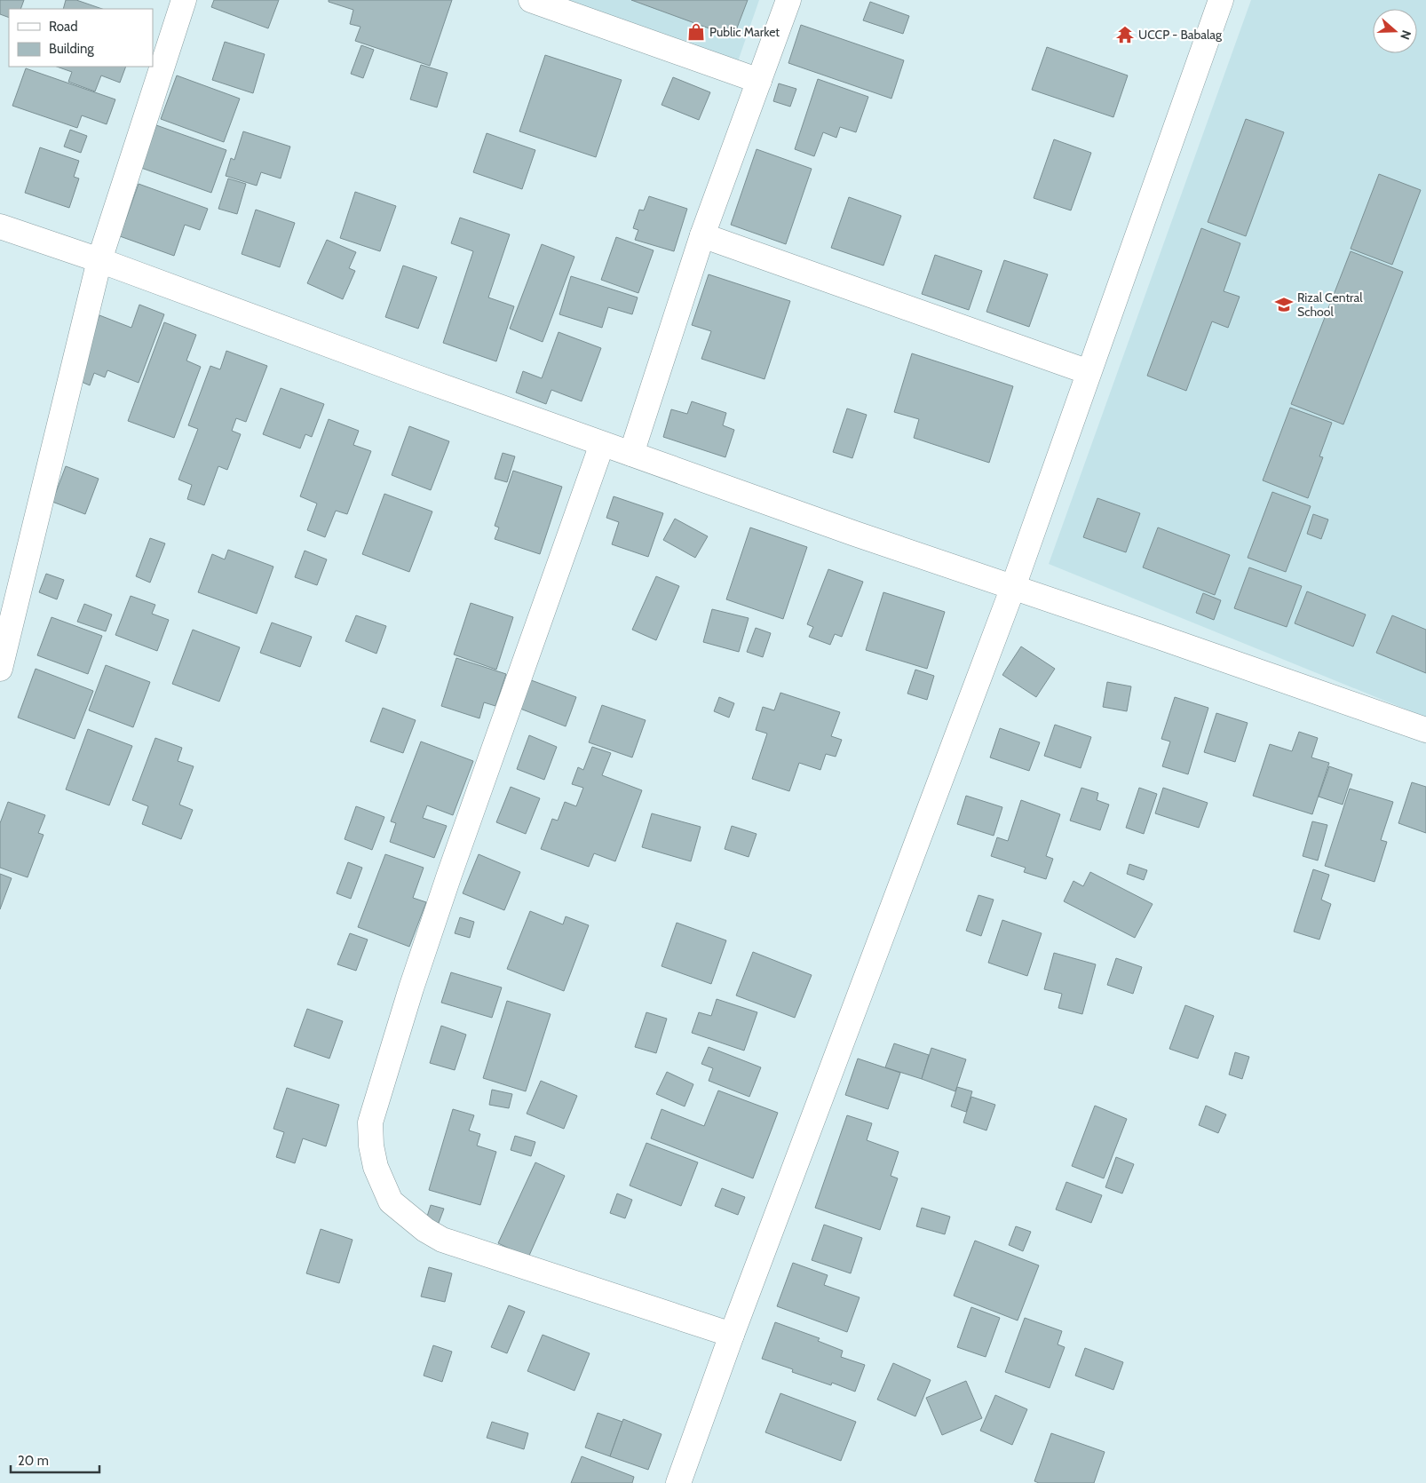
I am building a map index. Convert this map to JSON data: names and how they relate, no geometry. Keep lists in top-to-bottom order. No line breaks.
{"places":{"shop":["Public Market"],"temple":["UCCP - Babalag"],"school or university":["Rizal Central School"]},"legend":["Road","Building"],"scale_bar":"20 m","north":"right"}
